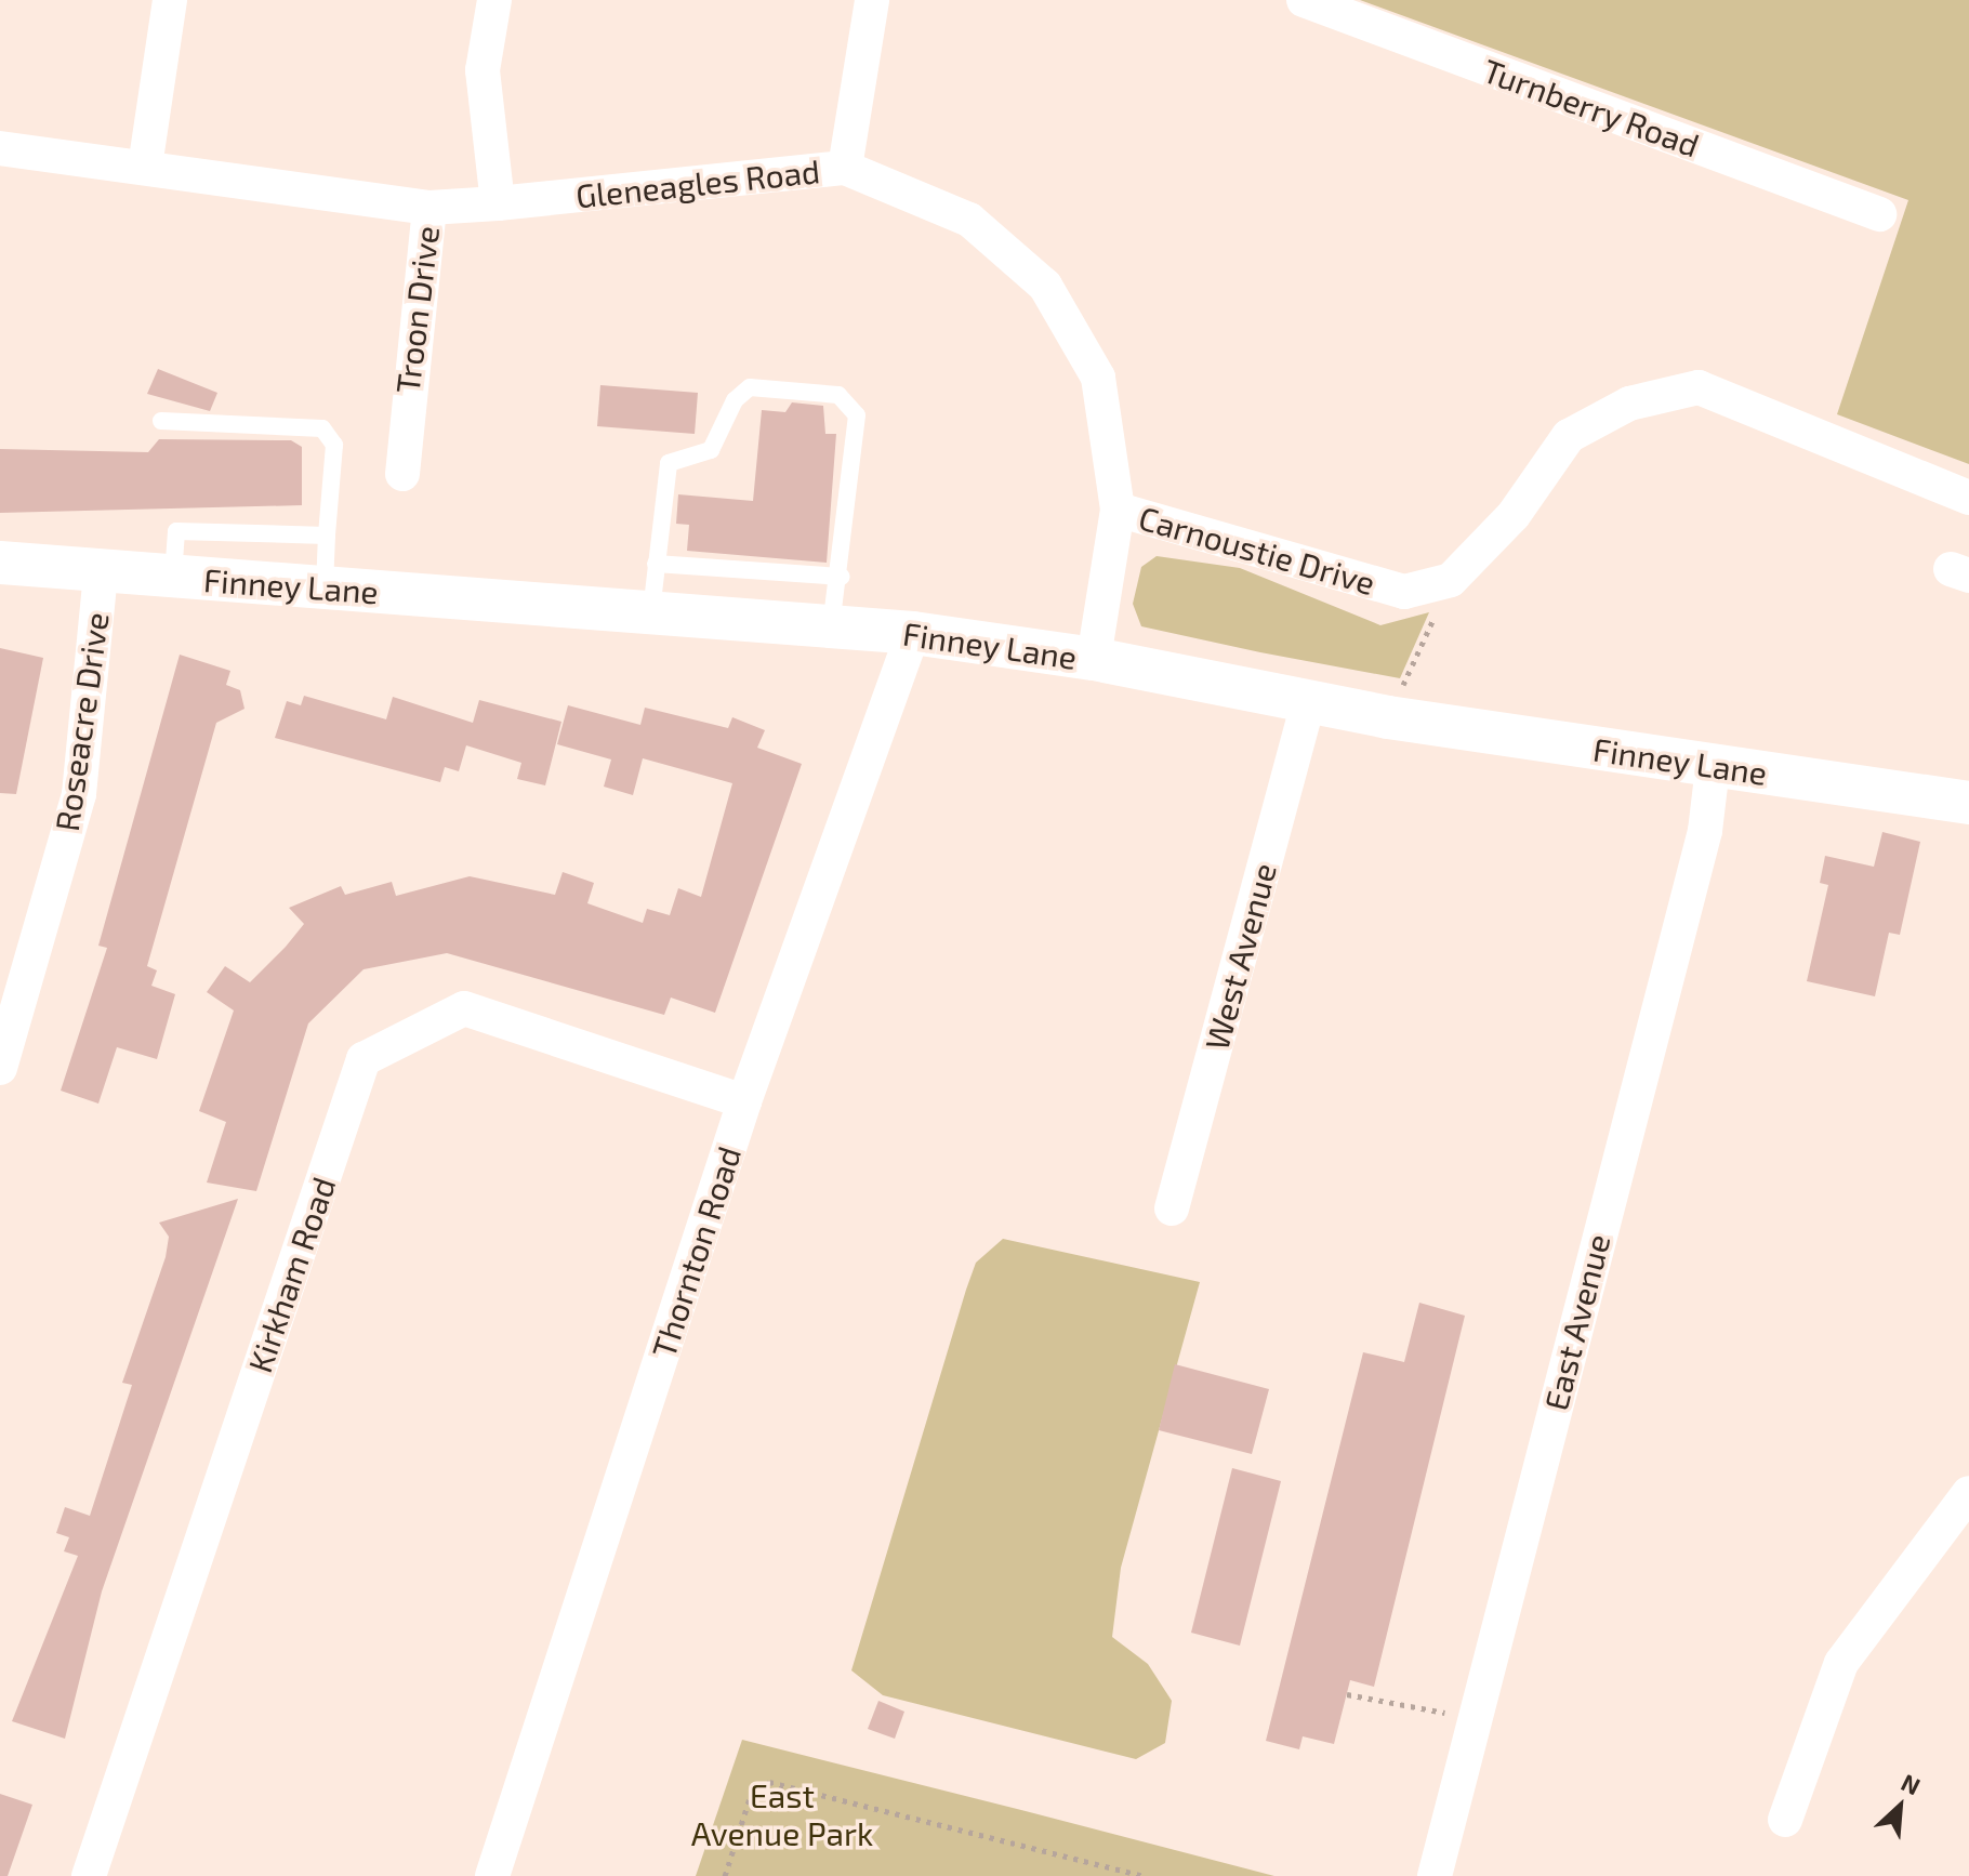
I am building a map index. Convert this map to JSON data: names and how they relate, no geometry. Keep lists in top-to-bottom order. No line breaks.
{"streets":{"street":["Turnberry Road","Gleneagles Road","Troon Drive","Carnoustie Drive","Finney Lane","Roseacre Drive","West Avenue","Thornton Road","Kirkham Road","East Avenue"]},"crossings":[["Gleneagles Road","Troon Drive"],["Gleneagles Road","Carnoustie Drive"],["Gleneagles Road","Finney Lane"],["Finney Lane","Roseacre Drive"],["Finney Lane","West Avenue"],["Finney Lane","Thornton Road"],["Finney Lane","East Avenue"],["Thornton Road","Kirkham Road"]],"parks":["East Avenue Park"],"north":"top right"}
